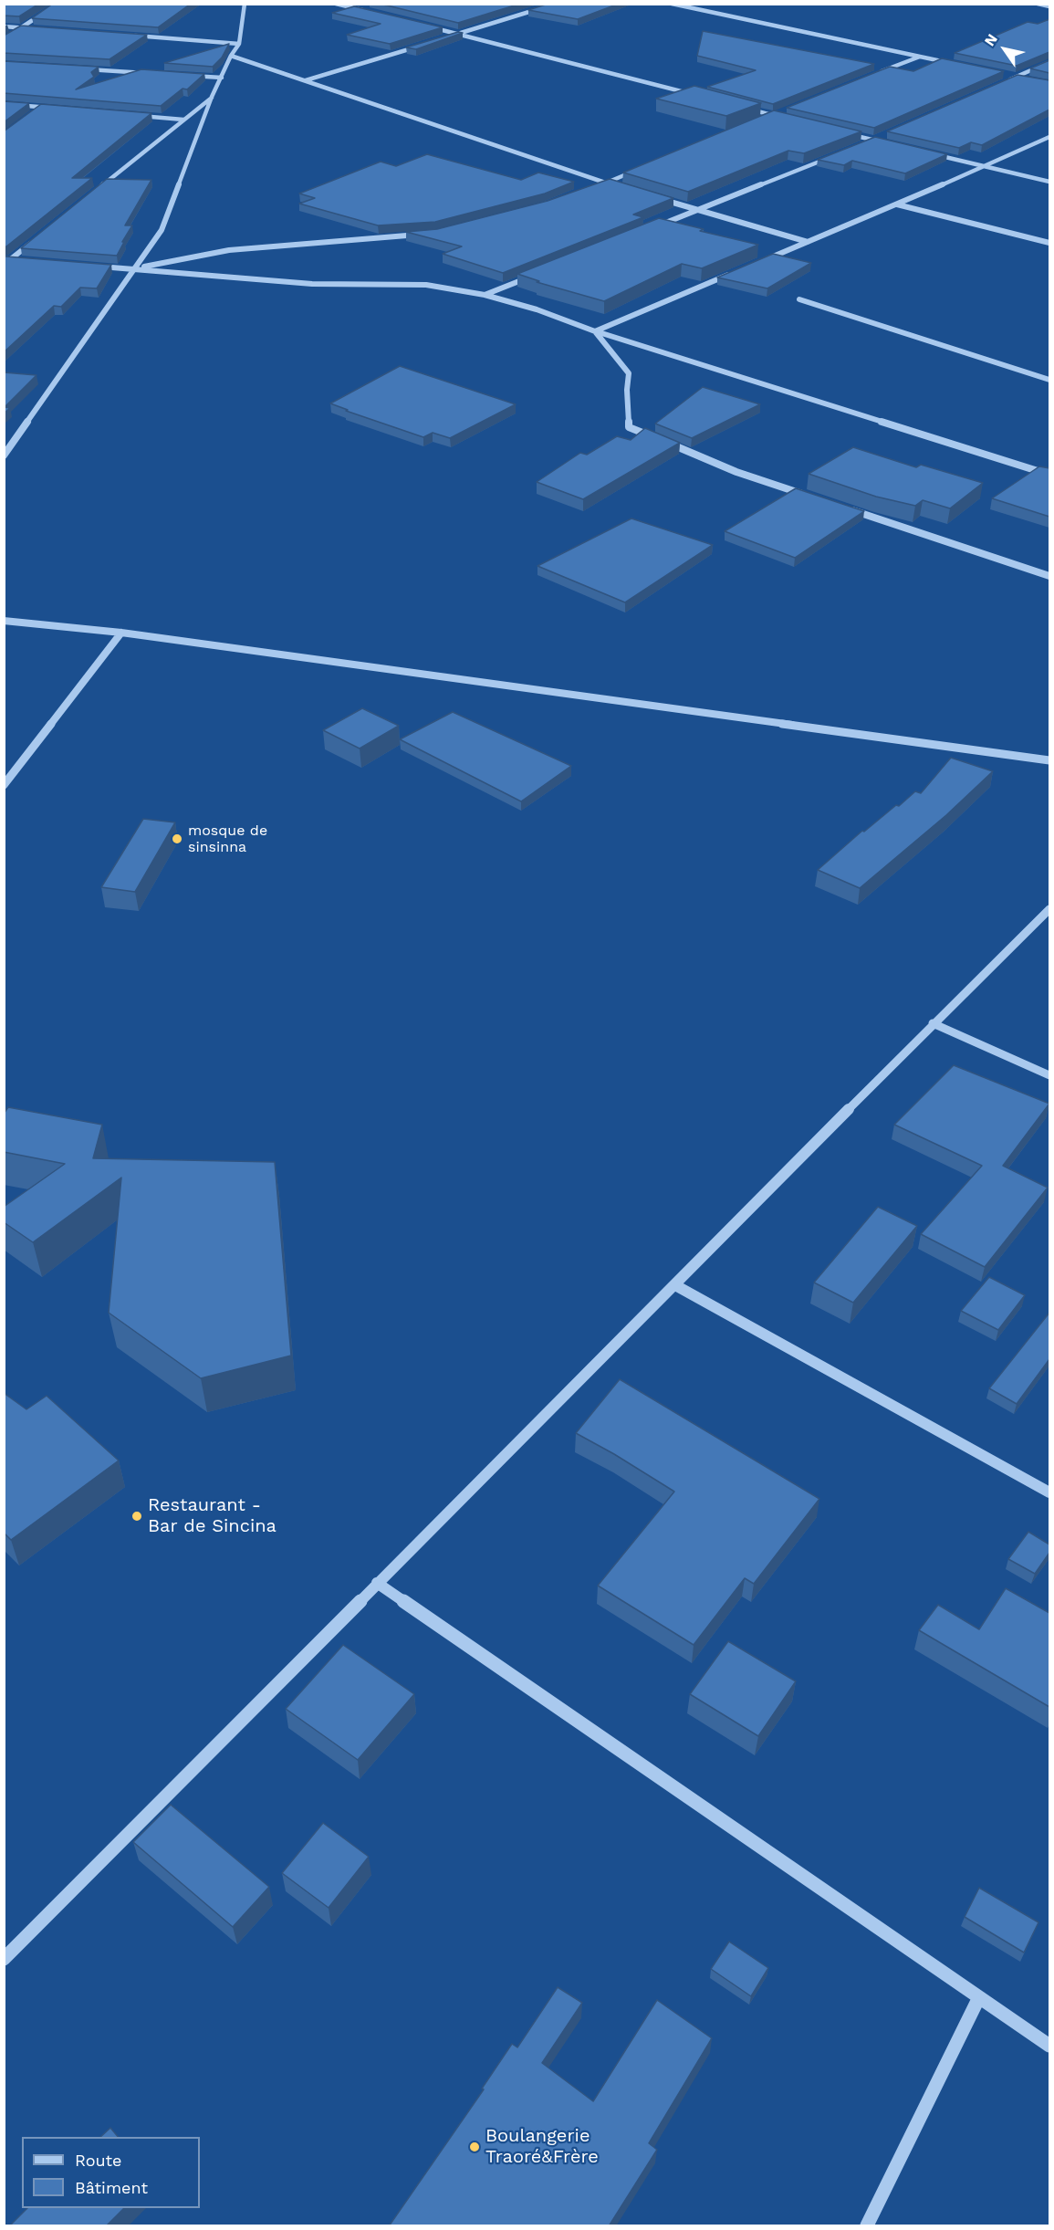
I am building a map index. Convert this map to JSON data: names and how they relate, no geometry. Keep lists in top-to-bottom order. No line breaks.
{"places":["mosque de sinsinna","Restaurant - Bar de Sincina","Boulangerie Traoré&Frère"],"legend":["Route","Bâtiment"],"north":"top left"}
